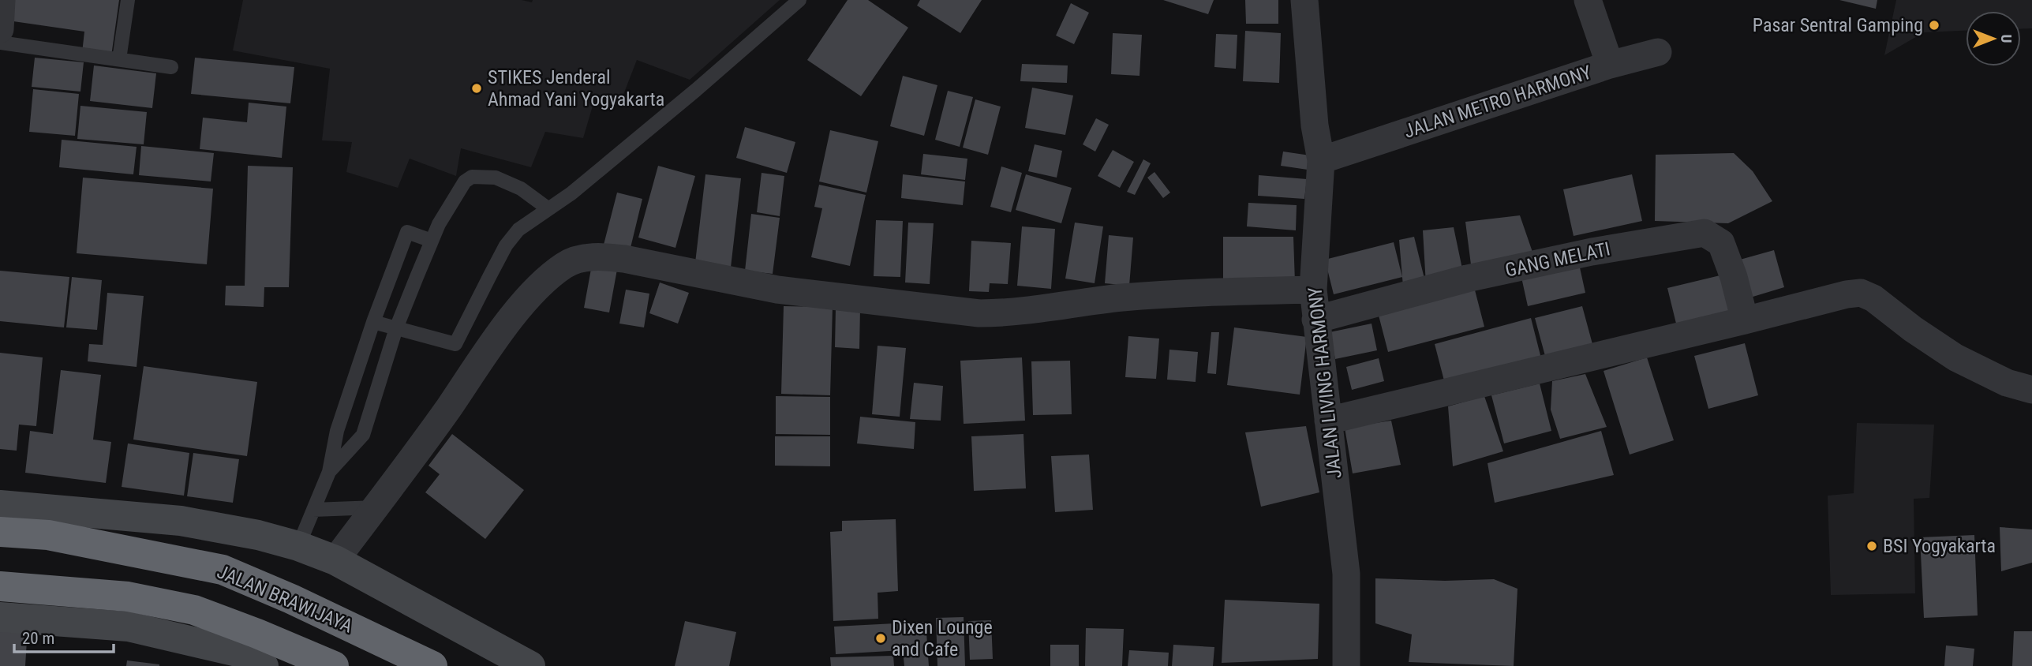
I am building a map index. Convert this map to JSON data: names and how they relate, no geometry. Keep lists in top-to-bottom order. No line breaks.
{"streets":{"highway":["JALAN BRAWIJAYA"],"street":["JALAN METRO HARMONY","GANG MELATI","JALAN LIVING HARMONY"]},"crossings":[["JALAN METRO HARMONY","JALAN LIVING HARMONY"],["GANG MELATI","JALAN LIVING HARMONY"]],"places":["Pasar Sentral Gamping","STIKES Jenderal Ahmad Yani Yogyakarta","BSI Yogyakarta","Dixen Lounge and Cafe"],"scale_bar":"20 m","north":"right"}
